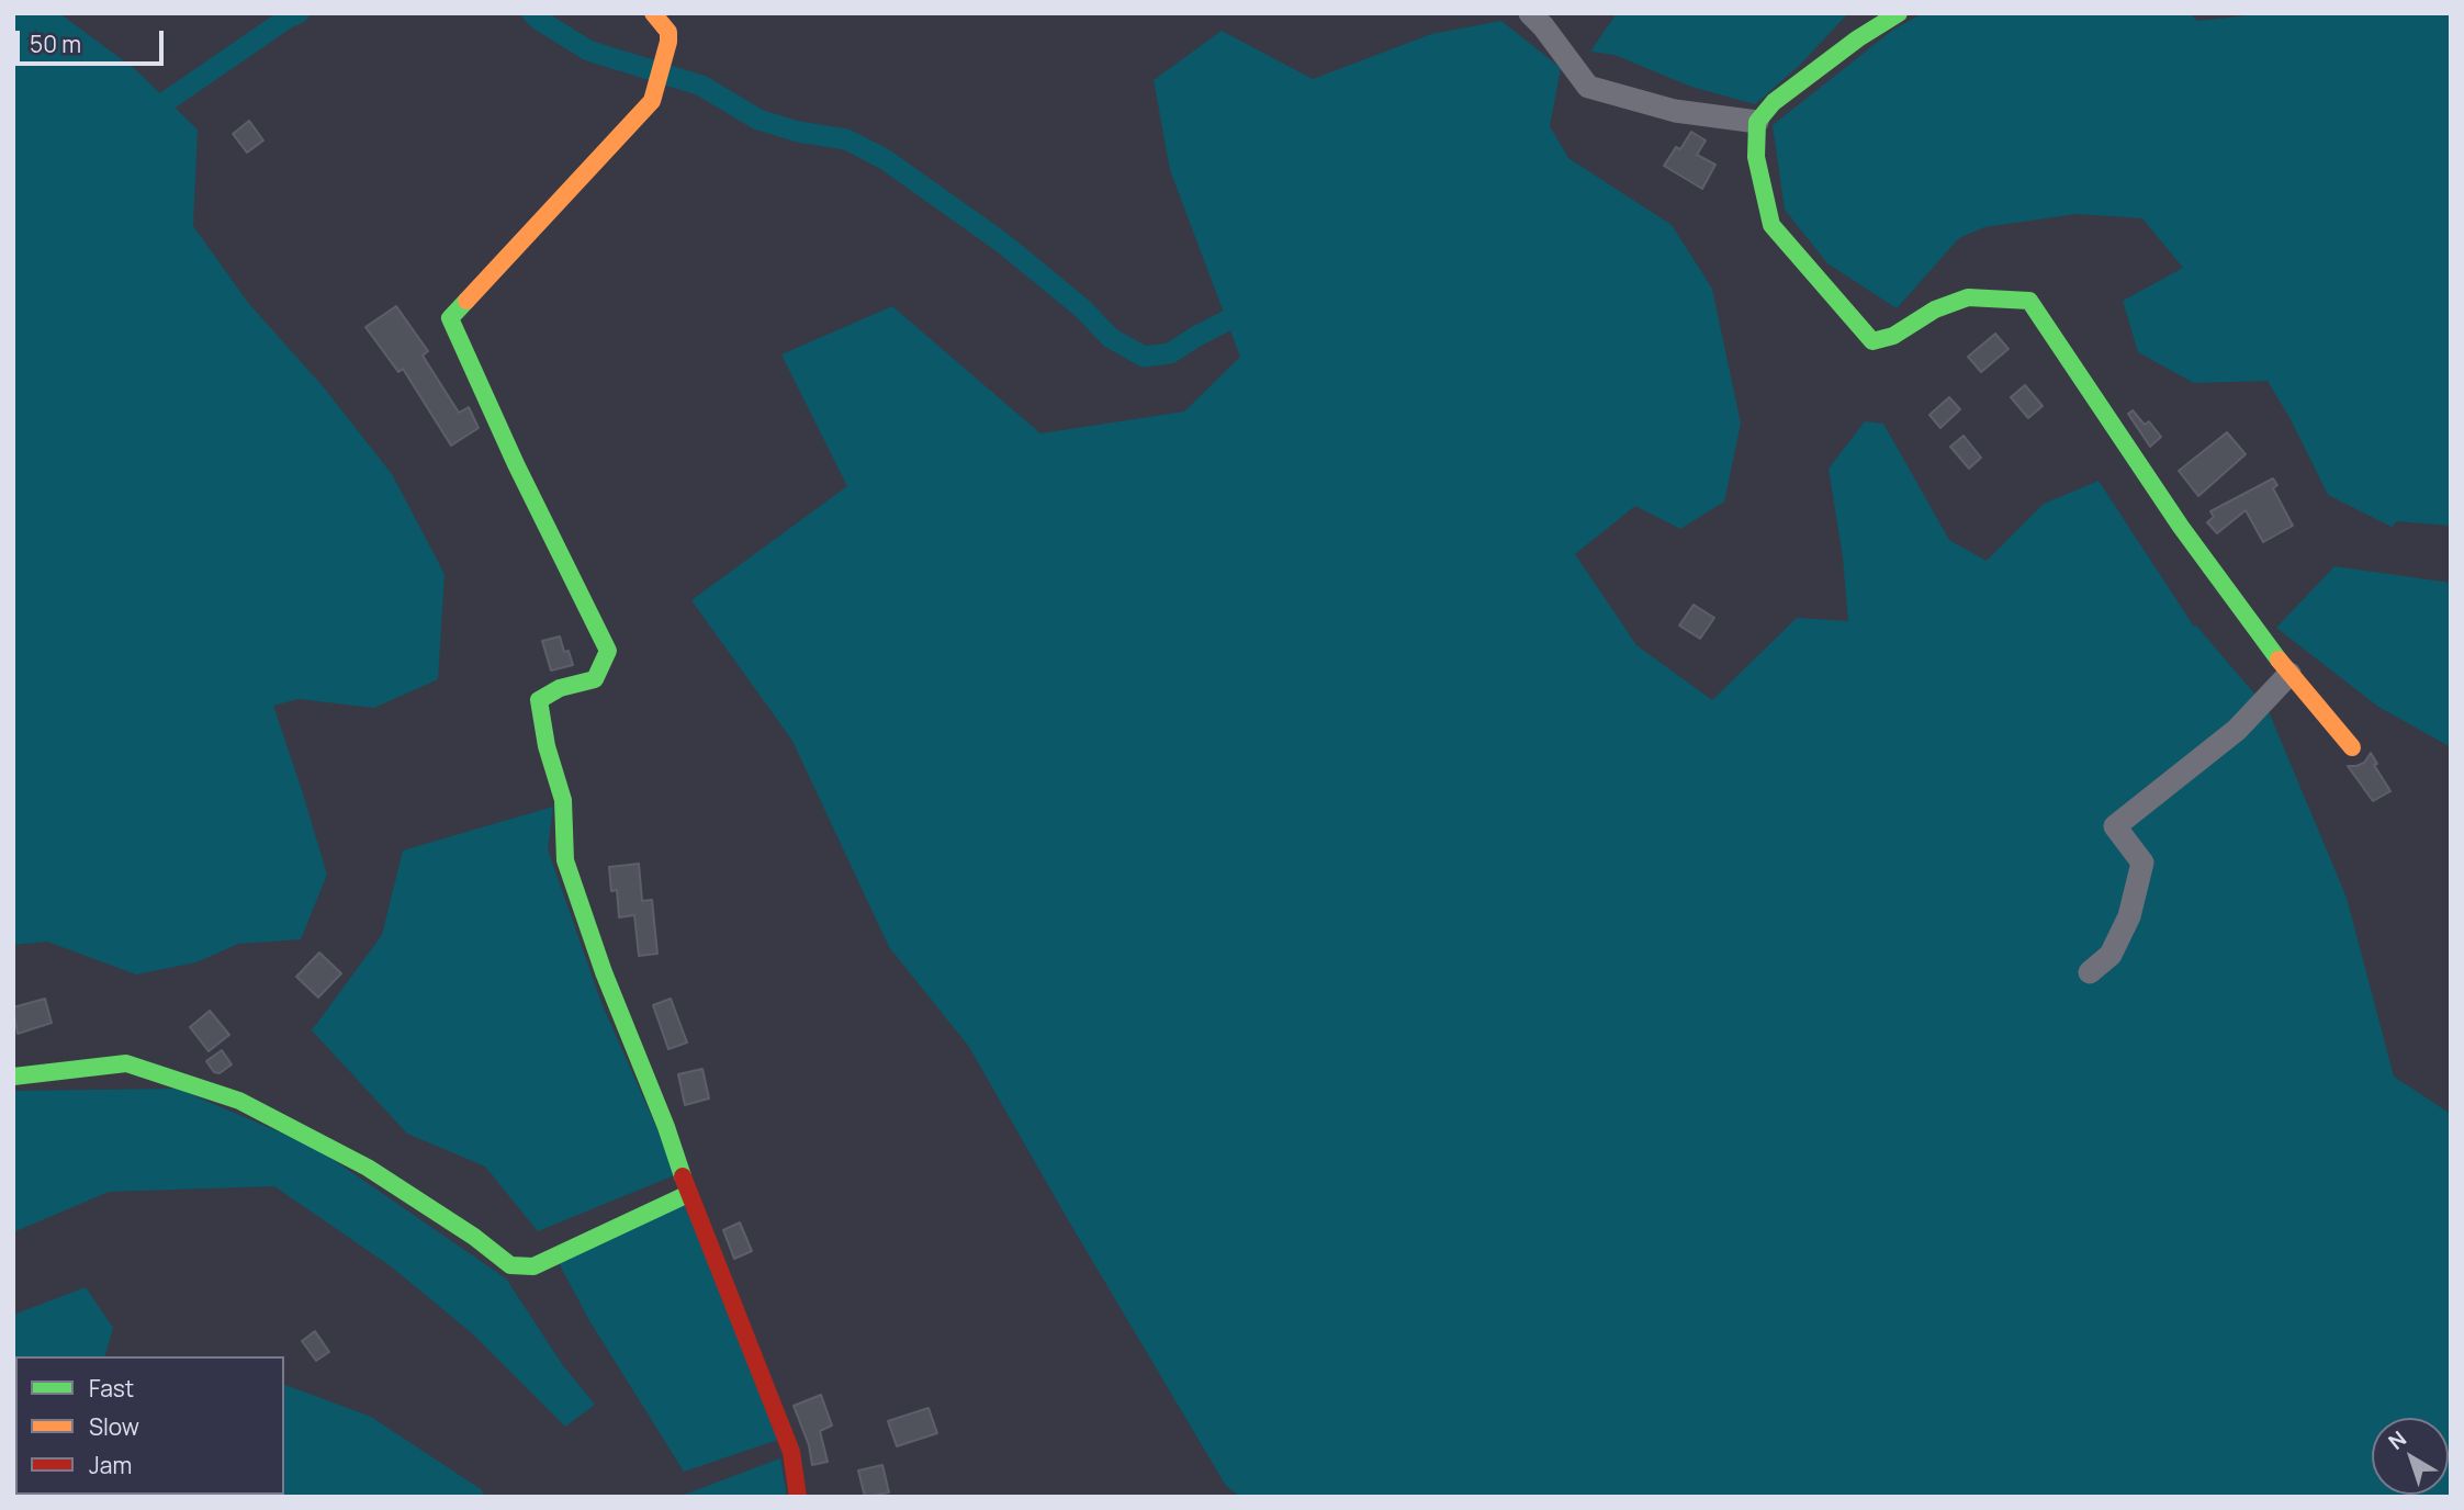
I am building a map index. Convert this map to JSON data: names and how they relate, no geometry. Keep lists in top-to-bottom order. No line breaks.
{"legend":["Fast","Slow","Jam"],"scale_bar":"50 m","north":"top left"}
